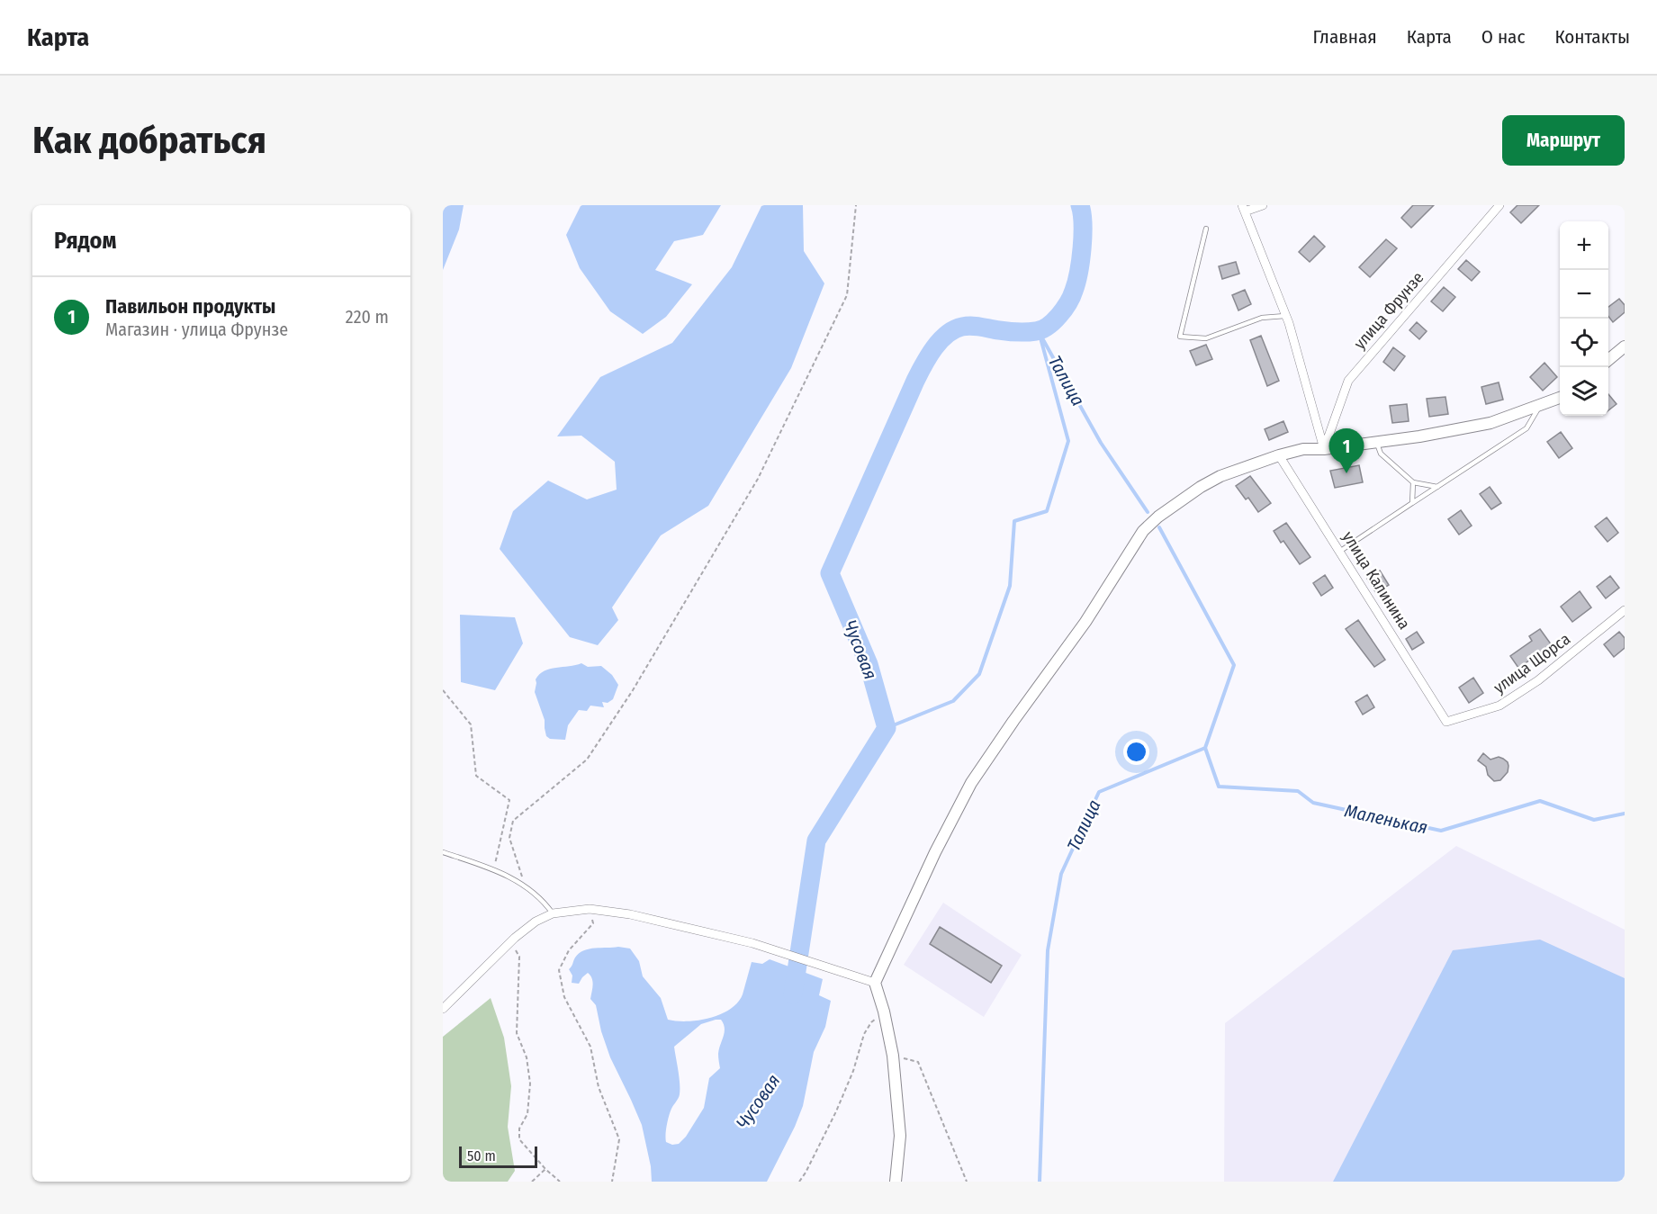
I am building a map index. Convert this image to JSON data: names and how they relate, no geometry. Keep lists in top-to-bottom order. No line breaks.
{"streets":{"street":["улица Фрунзе","улица Калинина","улица Щорса"]},"crossings":[["улица Калинина","улица Щорса"]],"water":["Талица","Чусовая","Маленькая"],"scale_bar":"50 m","page":{"header":"Карта","nav":["Главная","Карта","О нас","Контакты"],"buttons":"Маршрут","title":"Как добраться","heading":"Рядом","map_buttons":["+","−"],"list":[{"mark":"1","name":"Павильон продукты","note":"Магазин · улица Фрунзе","value":"220 m"}],"pins":"1","scale":"50 m"}}
